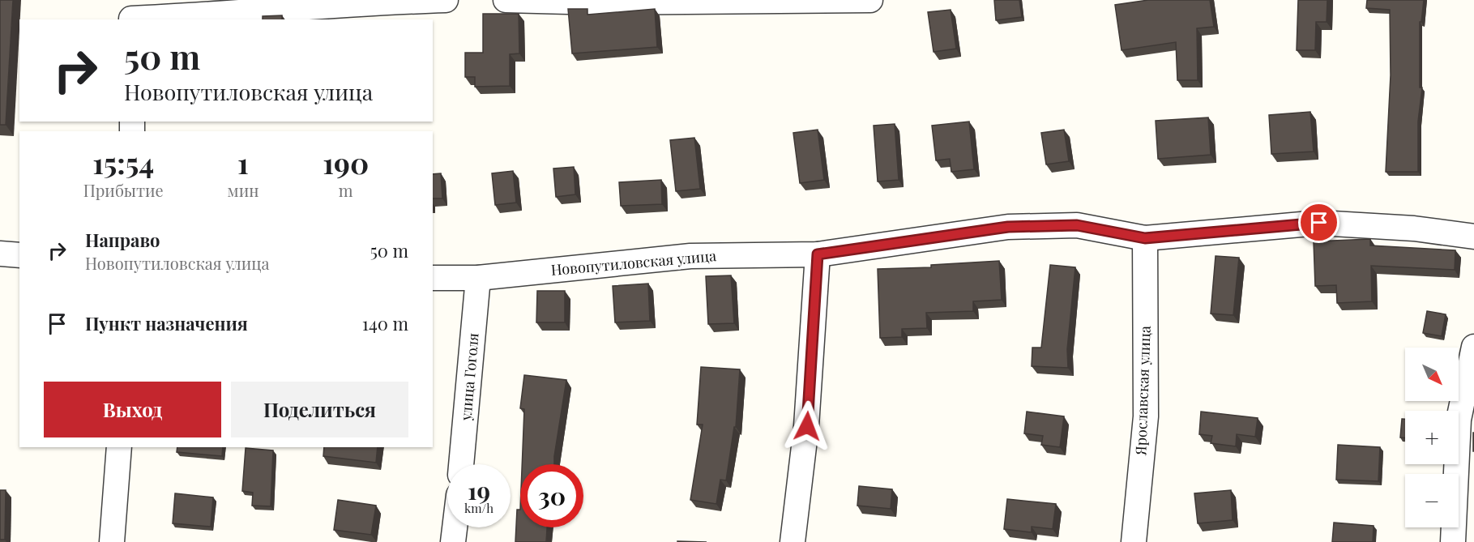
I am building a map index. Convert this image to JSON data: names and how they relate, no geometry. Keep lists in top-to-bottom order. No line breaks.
{"streets":{"street":["Новопутиловская улица","улица Гоголя","Ярославская улица"]},"crossings":[["Новопутиловская улица","улица Гоголя"],["Новопутиловская улица","Ярославская улица"]],"north":"bottom right","page":{"turn":["50 m","Новопутиловская улица"],"eta":["15:54","Прибытие","1","мин","190","m"],"list":[{"name":"Направо","note":"Новопутиловская улица","value":"50 m"},{"name":"Пункт назначения","value":"140 m"}],"map_buttons":["+","−"],"buttons":["Выход","Поделиться"],"speed":"19 km/h","limit":"30"}}
